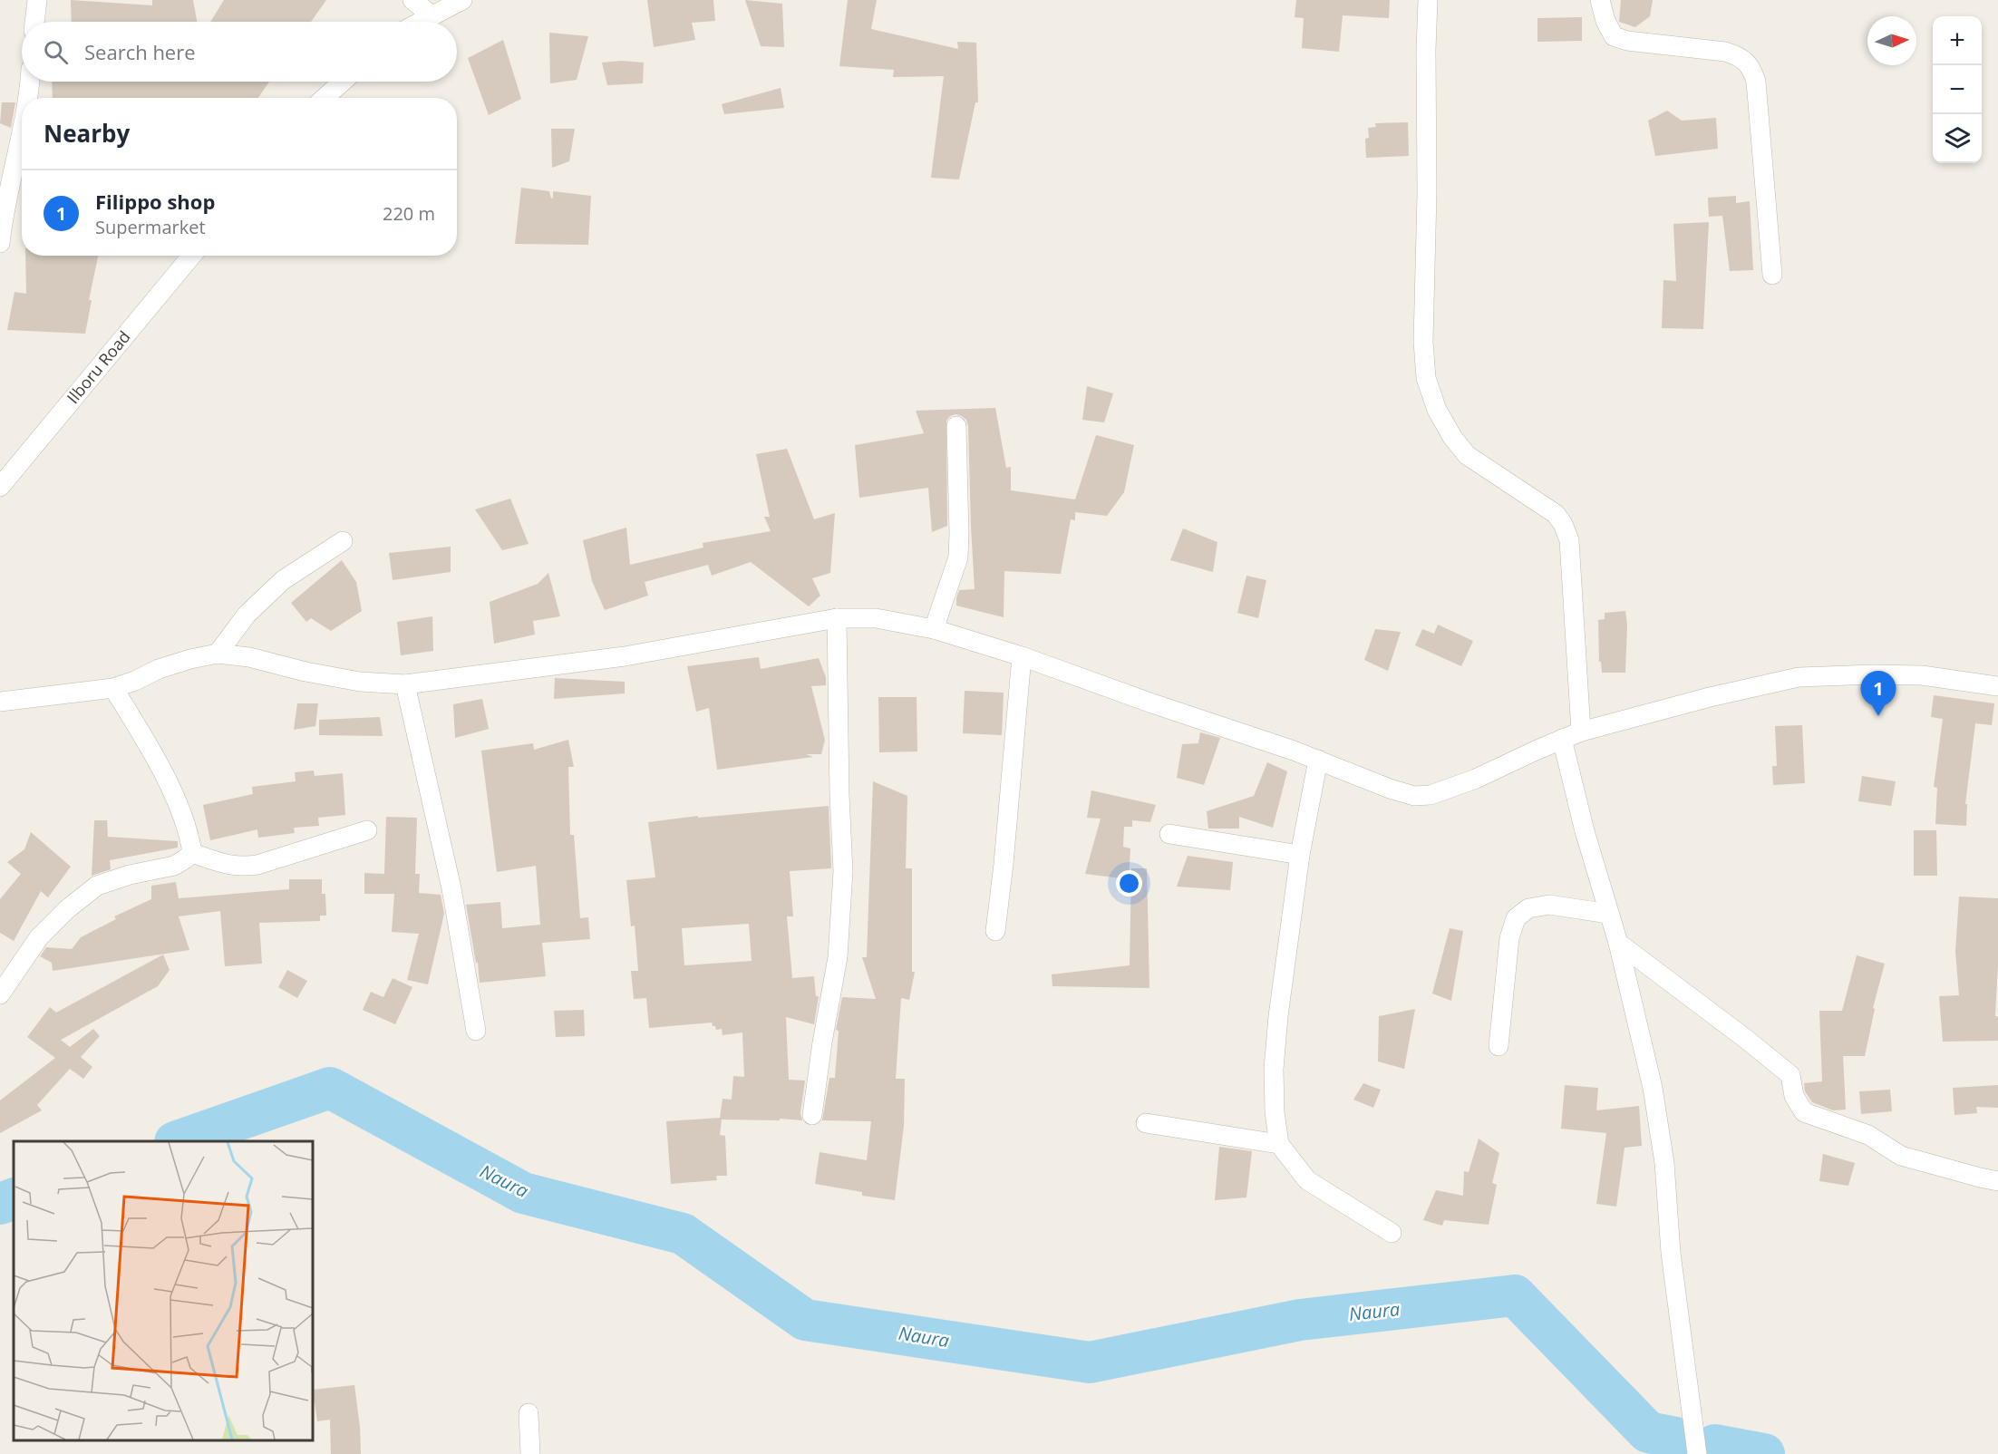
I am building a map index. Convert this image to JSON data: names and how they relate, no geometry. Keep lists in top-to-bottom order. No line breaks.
{"streets":{"street":["Ilboru Road"]},"water":["Naura"],"north":"right","page":{"map_buttons":["+","−"],"search":"Search here","heading":"Nearby","list":[{"mark":"1","name":"Filippo shop","note":"Supermarket","value":"220 m"}],"pins":"1"}}
